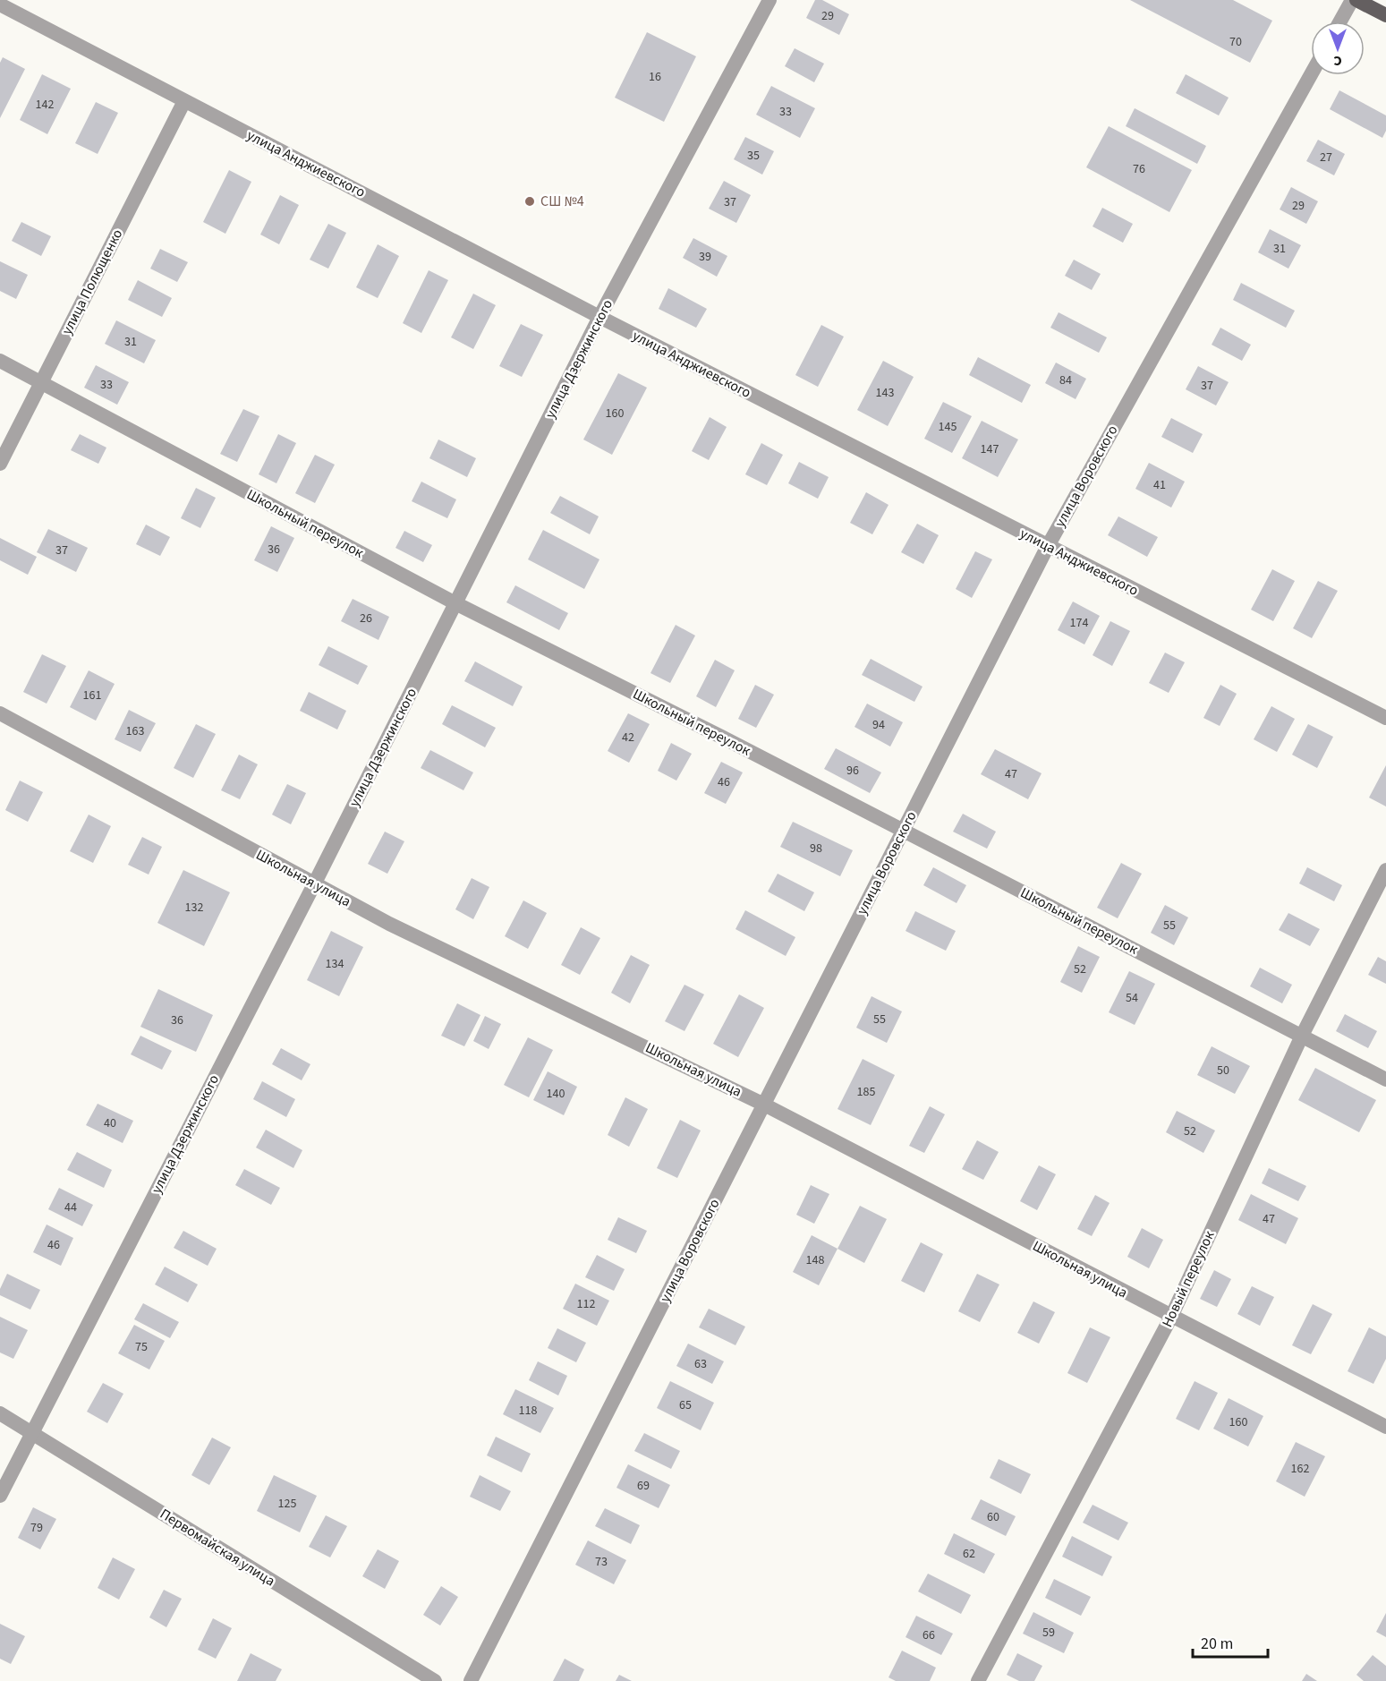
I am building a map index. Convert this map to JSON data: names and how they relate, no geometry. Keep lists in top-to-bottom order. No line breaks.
{"streets":{"street":["улица Анджиевского","улица Полющенко","улица Дзержинского","улица Воровского","Школьный переулок","Школьная улица","Новый переулок","Первомайская улица"]},"crossings":[["улица Анджиевского","улица Полющенко"],["улица Анджиевского","улица Дзержинского"],["улица Анджиевского","улица Воровского"],["улица Полющенко","Школьный переулок"],["улица Дзержинского","Школьный переулок"],["улица Дзержинского","Школьная улица"],["улица Дзержинского","Первомайская улица"],["улица Воровского","Школьный переулок"],["улица Воровского","Школьная улица"],["Школьный переулок","Новый переулок"],["Школьная улица","Новый переулок"]],"places":["СШ №4"],"house_numbers":["29","70","16","142","33","35","27","76","37","29","31","39","31","84","33","37","143","160","145","147","41","36","37","26","174","161","94","163","42","96","47","46","98","132","55","134","52","54","55","36","50","185","140","40","52","44","47","46","148","112","75","63","65","118","160","162","69","125","60","79","62","73","59","66"],"scale_bar":"20 m","north":"bottom"}
